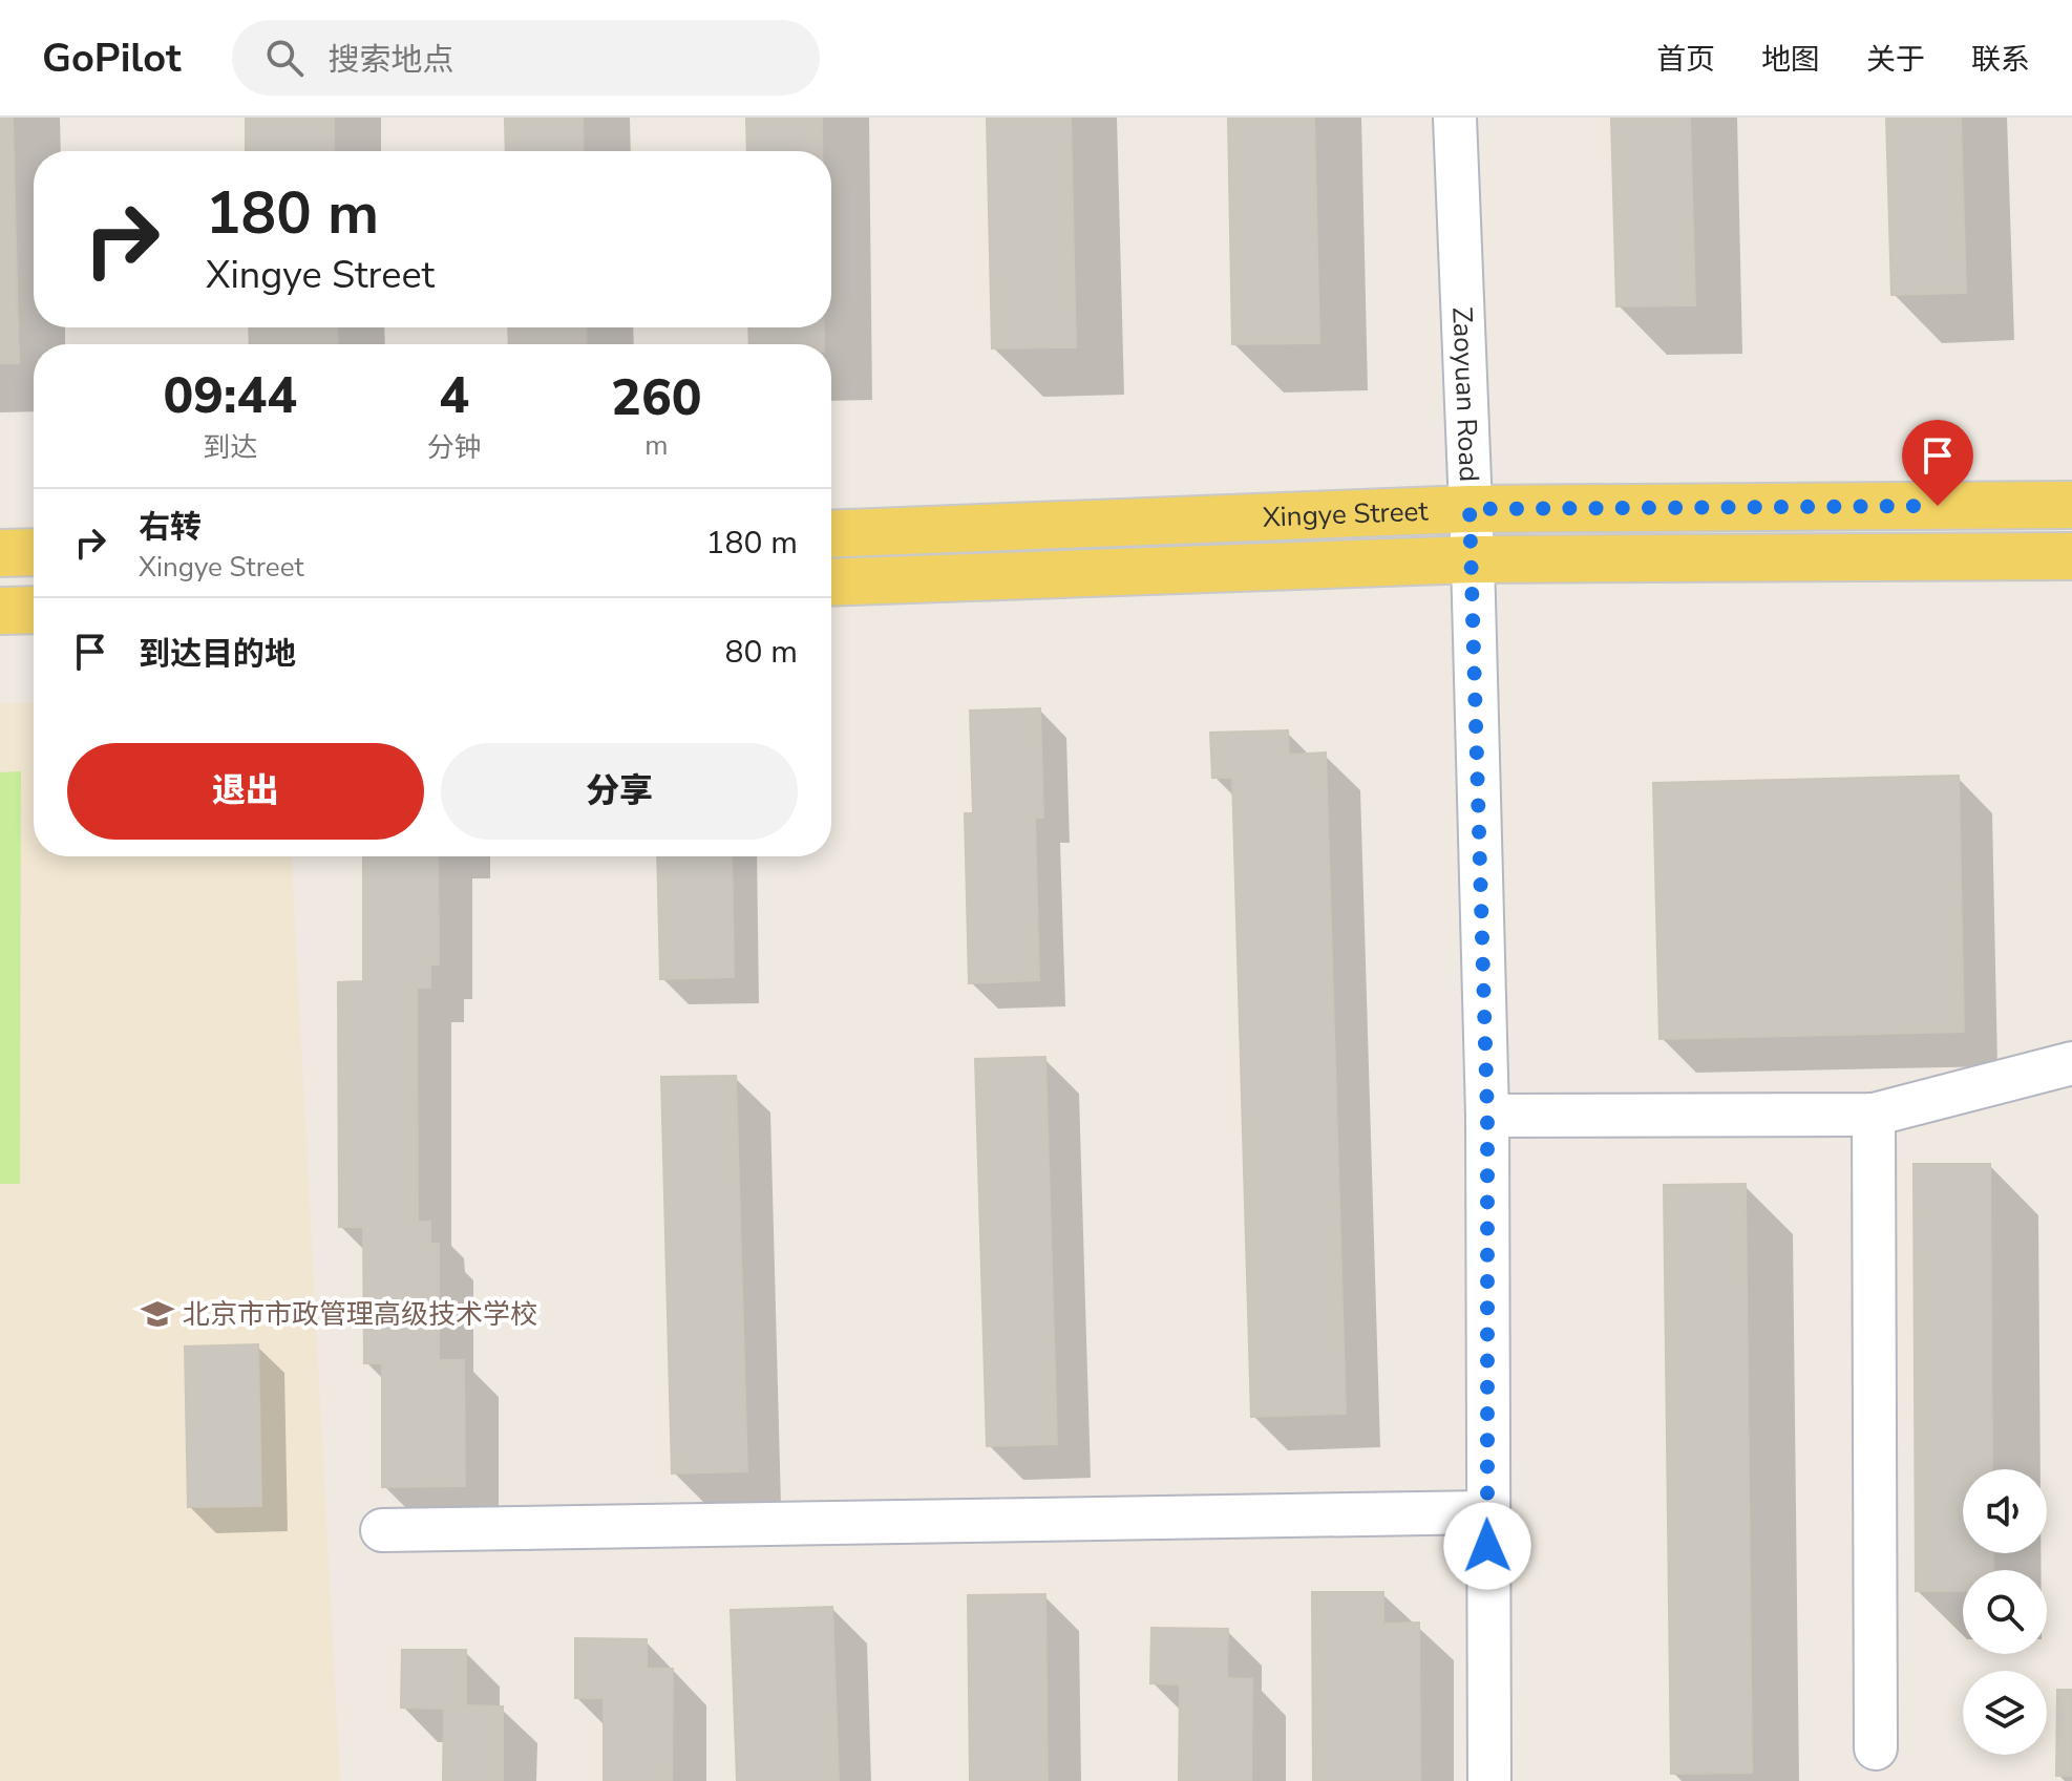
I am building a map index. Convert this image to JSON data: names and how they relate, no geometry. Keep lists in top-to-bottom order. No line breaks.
{"streets":{"main road":["Xingye Street"],"street":["Zaoyuan Road"]},"crossings":[["Zaoyuan Road","Xingye Street"]],"places":{"school or university":["北京市市政管理高级技术学校"]},"page":{"header":"GoPilot","search":"搜索地点","nav":["首页","地图","关于","联系"],"turn":["180 m","Xingye Street"],"eta":["09:44","到达","4","分钟","260","m"],"list":[{"name":"右转","note":"Xingye Street","value":"180 m"},{"name":"到达目的地","value":"80 m"}],"buttons":["退出","分享"]}}
